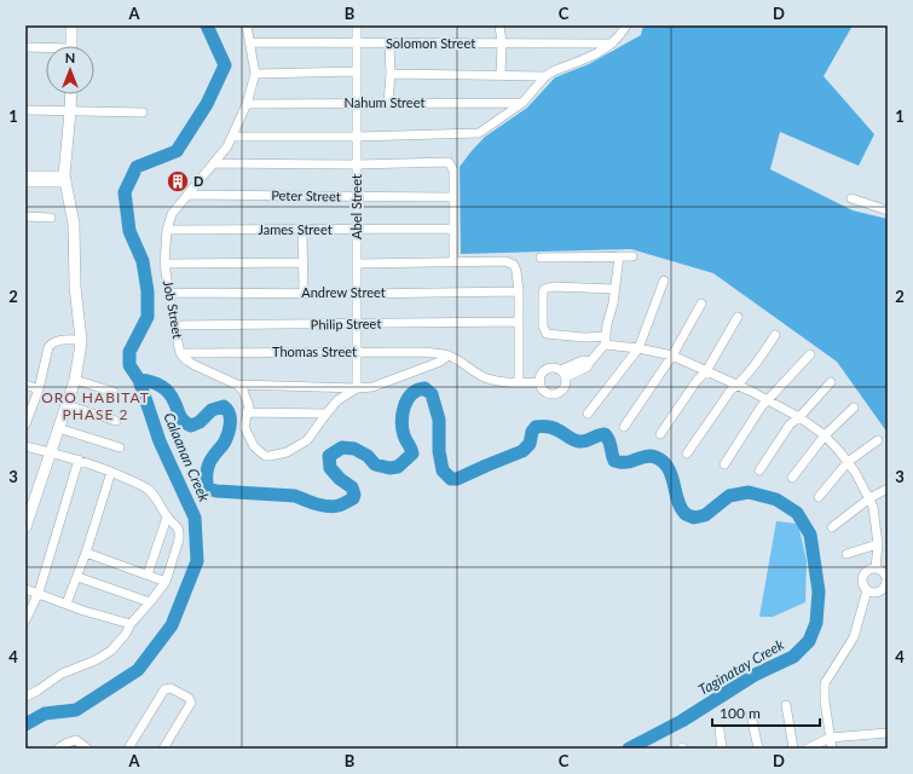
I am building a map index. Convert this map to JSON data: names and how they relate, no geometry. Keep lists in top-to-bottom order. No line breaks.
{"streets":{"street":["Solomon Street","Nahum Street","Peter Street","Abel Street","James Street","Andrew Street","Job Street","Philip Street","Thomas Street"]},"crossings":[["Solomon Street","Abel Street"],["Solomon Street","Job Street"],["Nahum Street","Abel Street"],["Nahum Street","Job Street"],["Peter Street","Abel Street"],["Peter Street","Job Street"],["Abel Street","James Street"],["Abel Street","Andrew Street"],["Abel Street","Philip Street"],["Abel Street","Thomas Street"],["James Street","Job Street"],["Andrew Street","Job Street"],["Job Street","Philip Street"],["Job Street","Thomas Street"]],"districts":["ORO HABITAT PHASE 2"],"water":["Calaanan Creek","Taginatay Creek"],"places":{"building":["D"]},"scale_bar":"100 m","north":"top","grid":{"columns":["A","B","C","D"],"rows":["1","2","3","4"]}}
